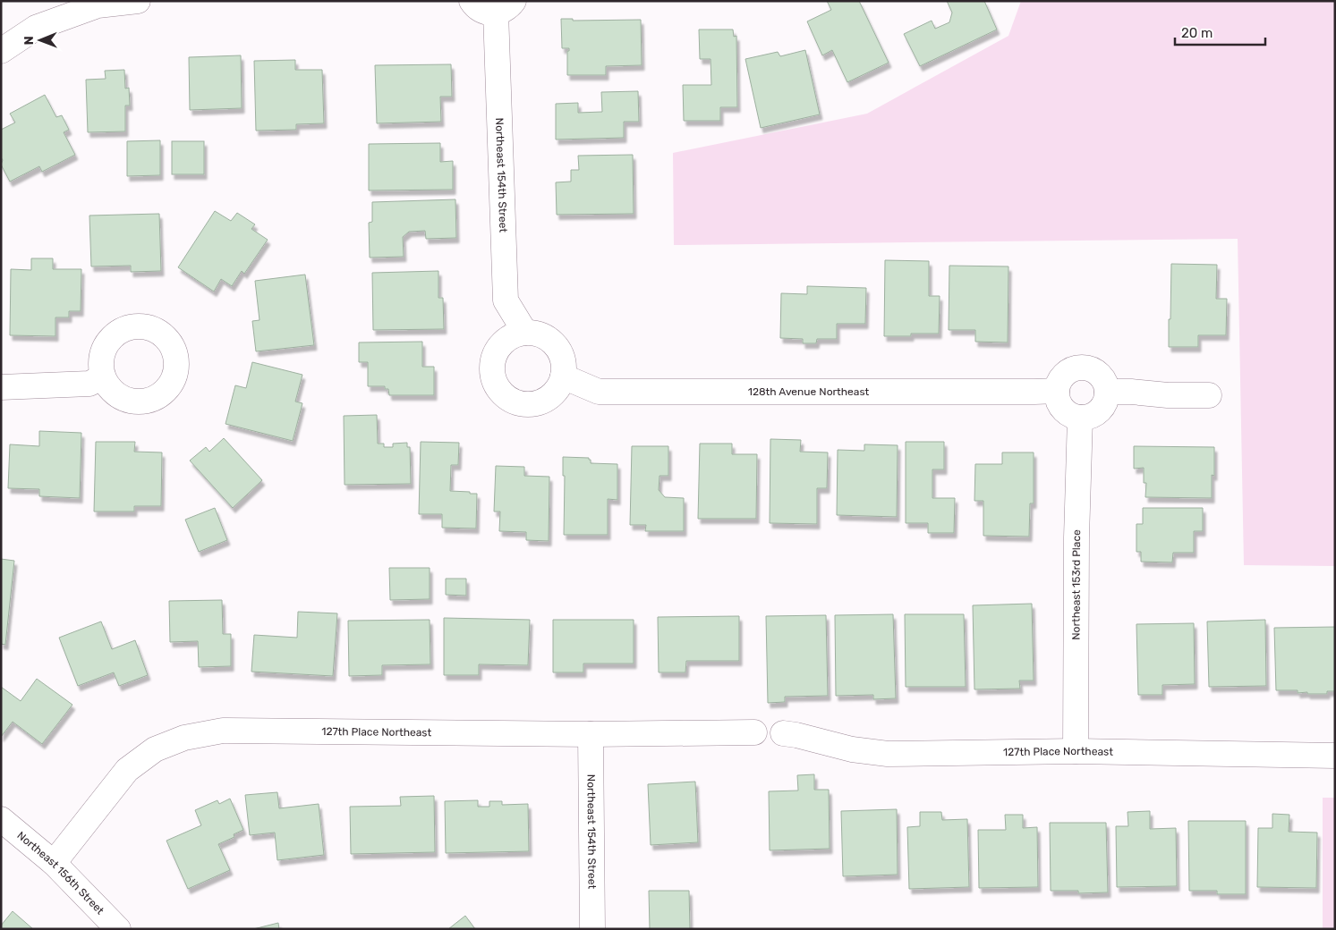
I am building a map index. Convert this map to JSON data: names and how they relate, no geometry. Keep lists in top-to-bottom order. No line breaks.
{"streets":{"street":["Northeast 154th Street","128th Avenue Northeast","Northeast 153rd Place","127th Place Northeast","Northeast 156th Street"]},"crossings":[["Northeast 154th Street","128th Avenue Northeast"],["Northeast 154th Street","127th Place Northeast"],["128th Avenue Northeast","Northeast 153rd Place"],["Northeast 153rd Place","127th Place Northeast"],["127th Place Northeast","Northeast 156th Street"]],"scale_bar":"20 m","north":"left"}
